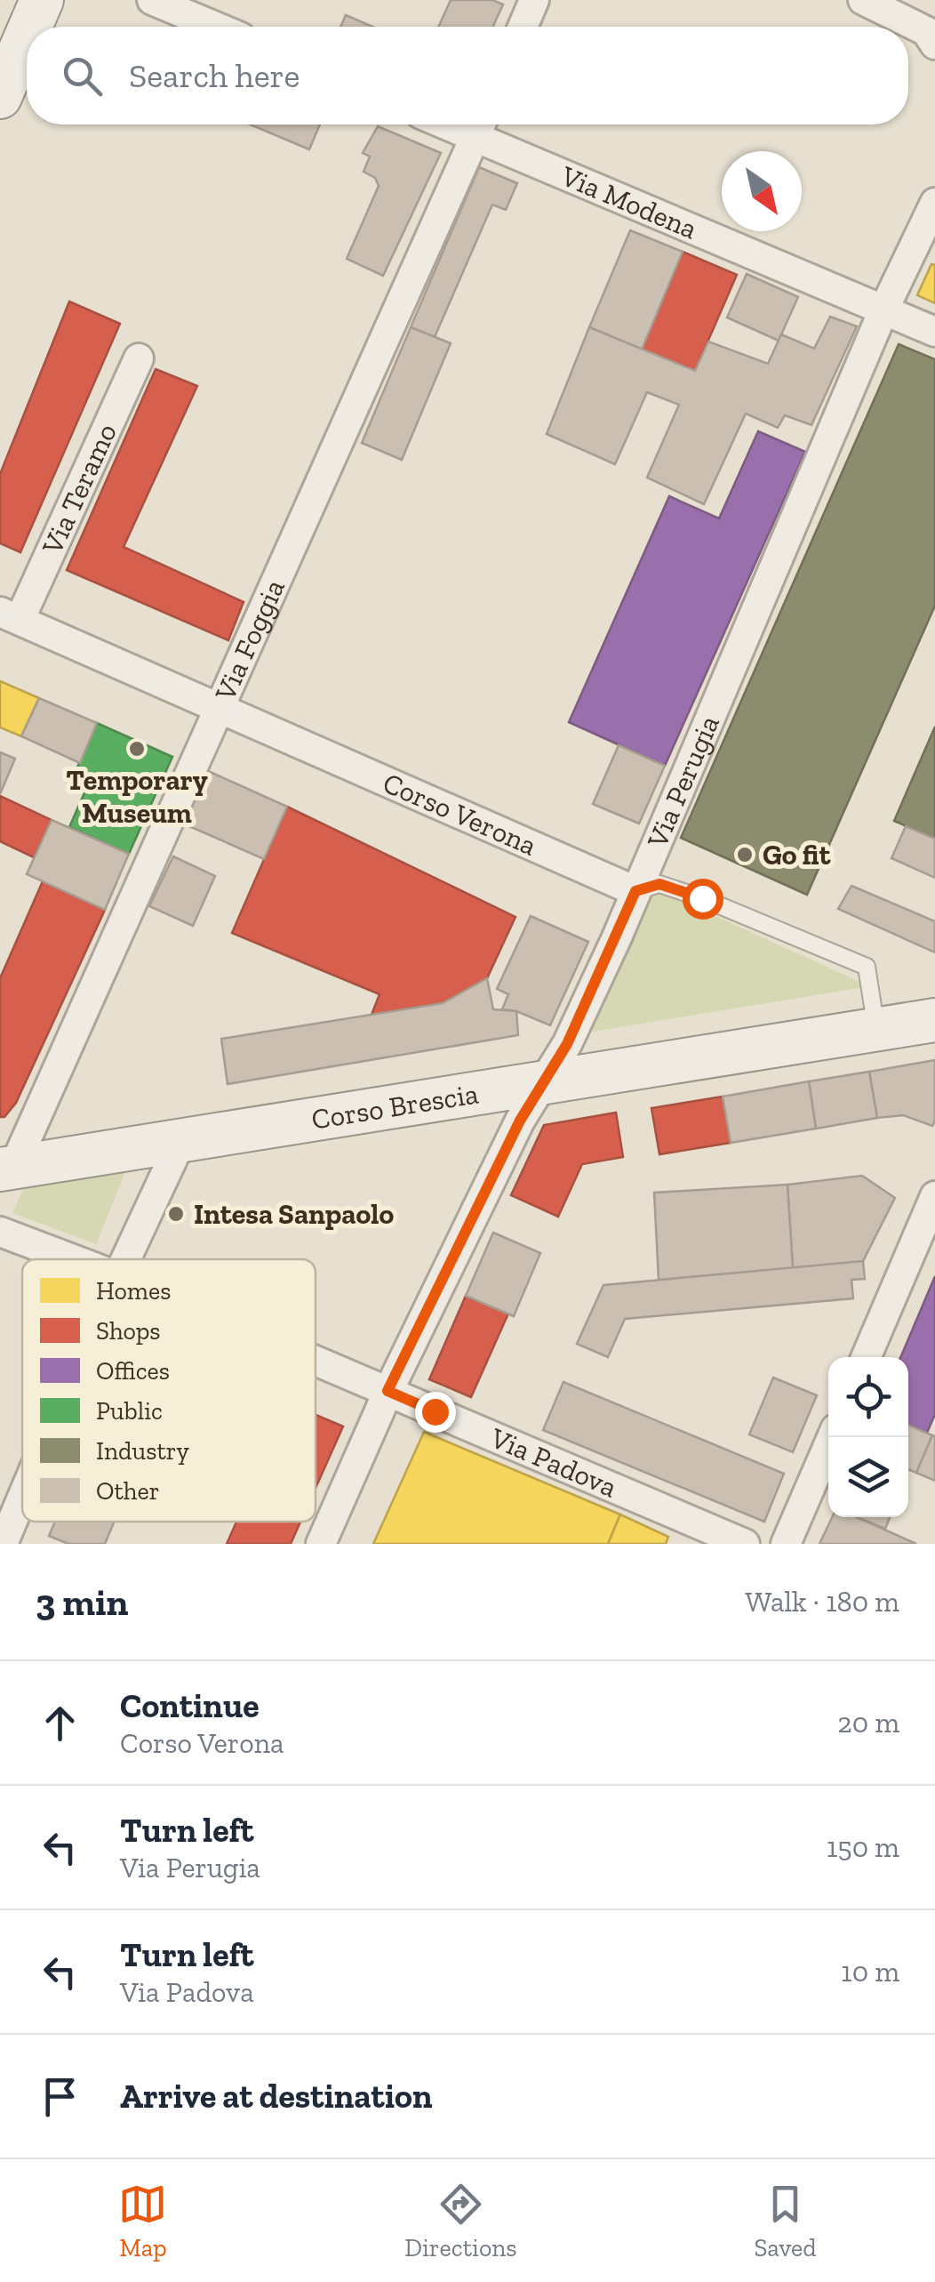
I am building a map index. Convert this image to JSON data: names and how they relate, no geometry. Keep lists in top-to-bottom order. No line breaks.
{"streets":{"street":["Via Modena","Via Teramo","Via Foggia","Via Perugia","Corso Verona","Corso Brescia","Via Padova"]},"crossings":[["Via Modena","Via Foggia"],["Via Modena","Via Perugia"],["Via Teramo","Corso Verona"],["Via Foggia","Corso Verona"],["Via Foggia","Corso Brescia"],["Via Perugia","Corso Verona"],["Via Perugia","Corso Brescia"],["Via Perugia","Via Padova"],["Corso Verona","Corso Brescia"]],"places":["Temporary Museum","Go fit","Intesa Sanpaolo"],"legend":["Homes","Shops","Offices","Public","Industry","Other"],"north":"bottom right","page":{"search":"Search here","heading":["3 min","Walk · 180 m"],"list":[["Continue","Corso Verona","20 m"],["Turn left","Via Perugia","150 m"],["Turn left","Via Padova","10 m"],"Arrive at destination"],"nav":["Map","Directions","Saved"]}}
